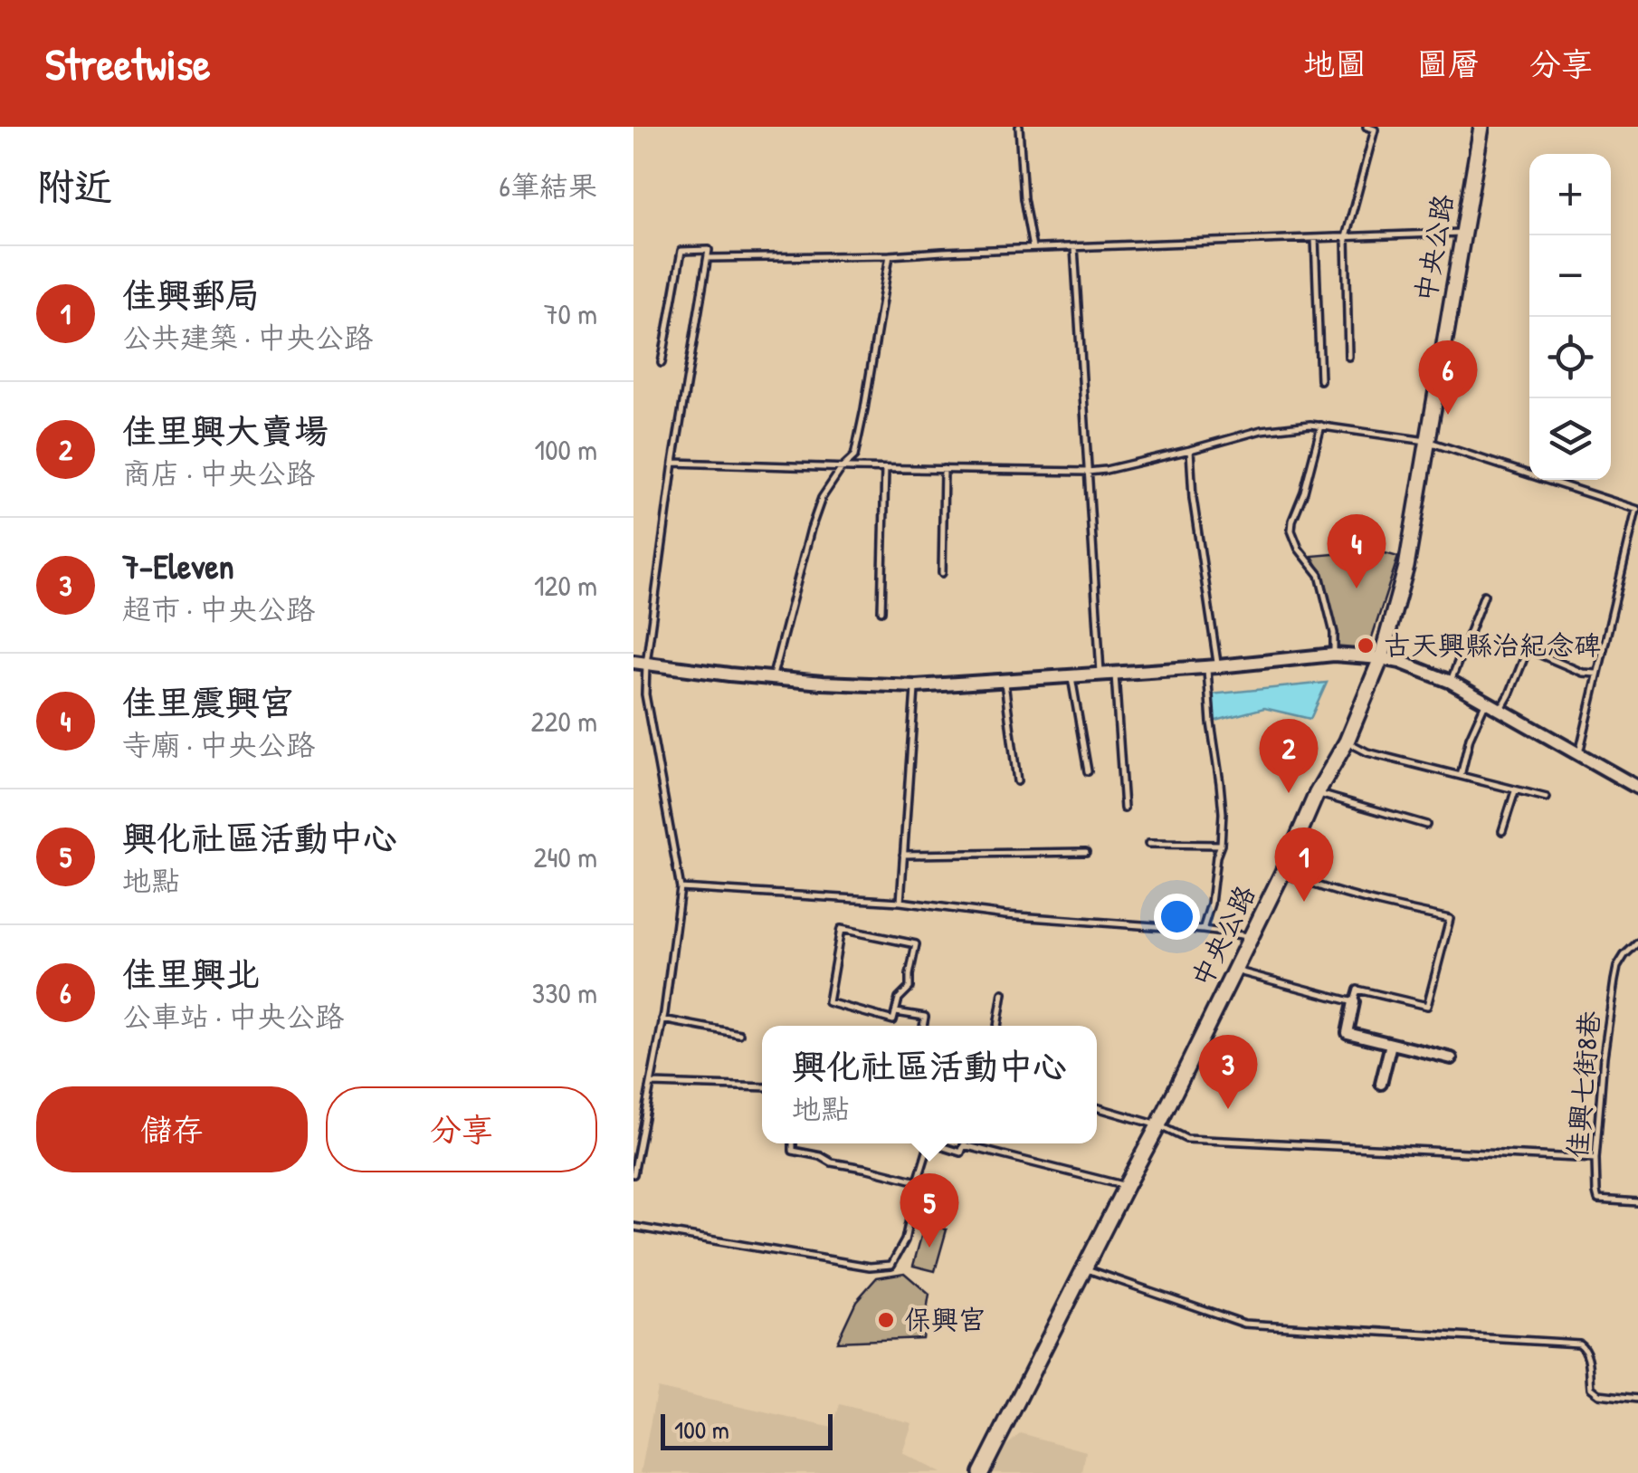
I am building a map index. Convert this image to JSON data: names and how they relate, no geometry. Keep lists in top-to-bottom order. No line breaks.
{"streets":{"main road":["中央公路"],"lane":["佳興七街8巷"]},"places":["古天興縣治紀念碑","保興宮"],"scale_bar":"100 m","page":{"header":"Streetwise","nav":["地圖","圖層","分享"],"heading":["附近","6筆結果"],"map_buttons":["+","−"],"list":[{"mark":"1","name":"佳興郵局","note":"公共建築 · 中央公路","value":"70 m"},{"mark":"2","name":"佳里興大賣場","note":"商店 · 中央公路","value":"100 m"},{"mark":"3","name":"7-Eleven","note":"超市 · 中央公路","value":"120 m"},{"mark":"4","name":"佳里震興宮","note":"寺廟 · 中央公路","value":"220 m"},{"mark":"5","name":"興化社區活動中心","note":"地點","value":"240 m"},{"mark":"6","name":"佳里興北","note":"公車站 · 中央公路","value":"330 m"}],"pins":["6","4","2","1","3","5"],"popup":["興化社區活動中心","地點"],"buttons":["儲存","分享"],"scale":"100 m"}}
